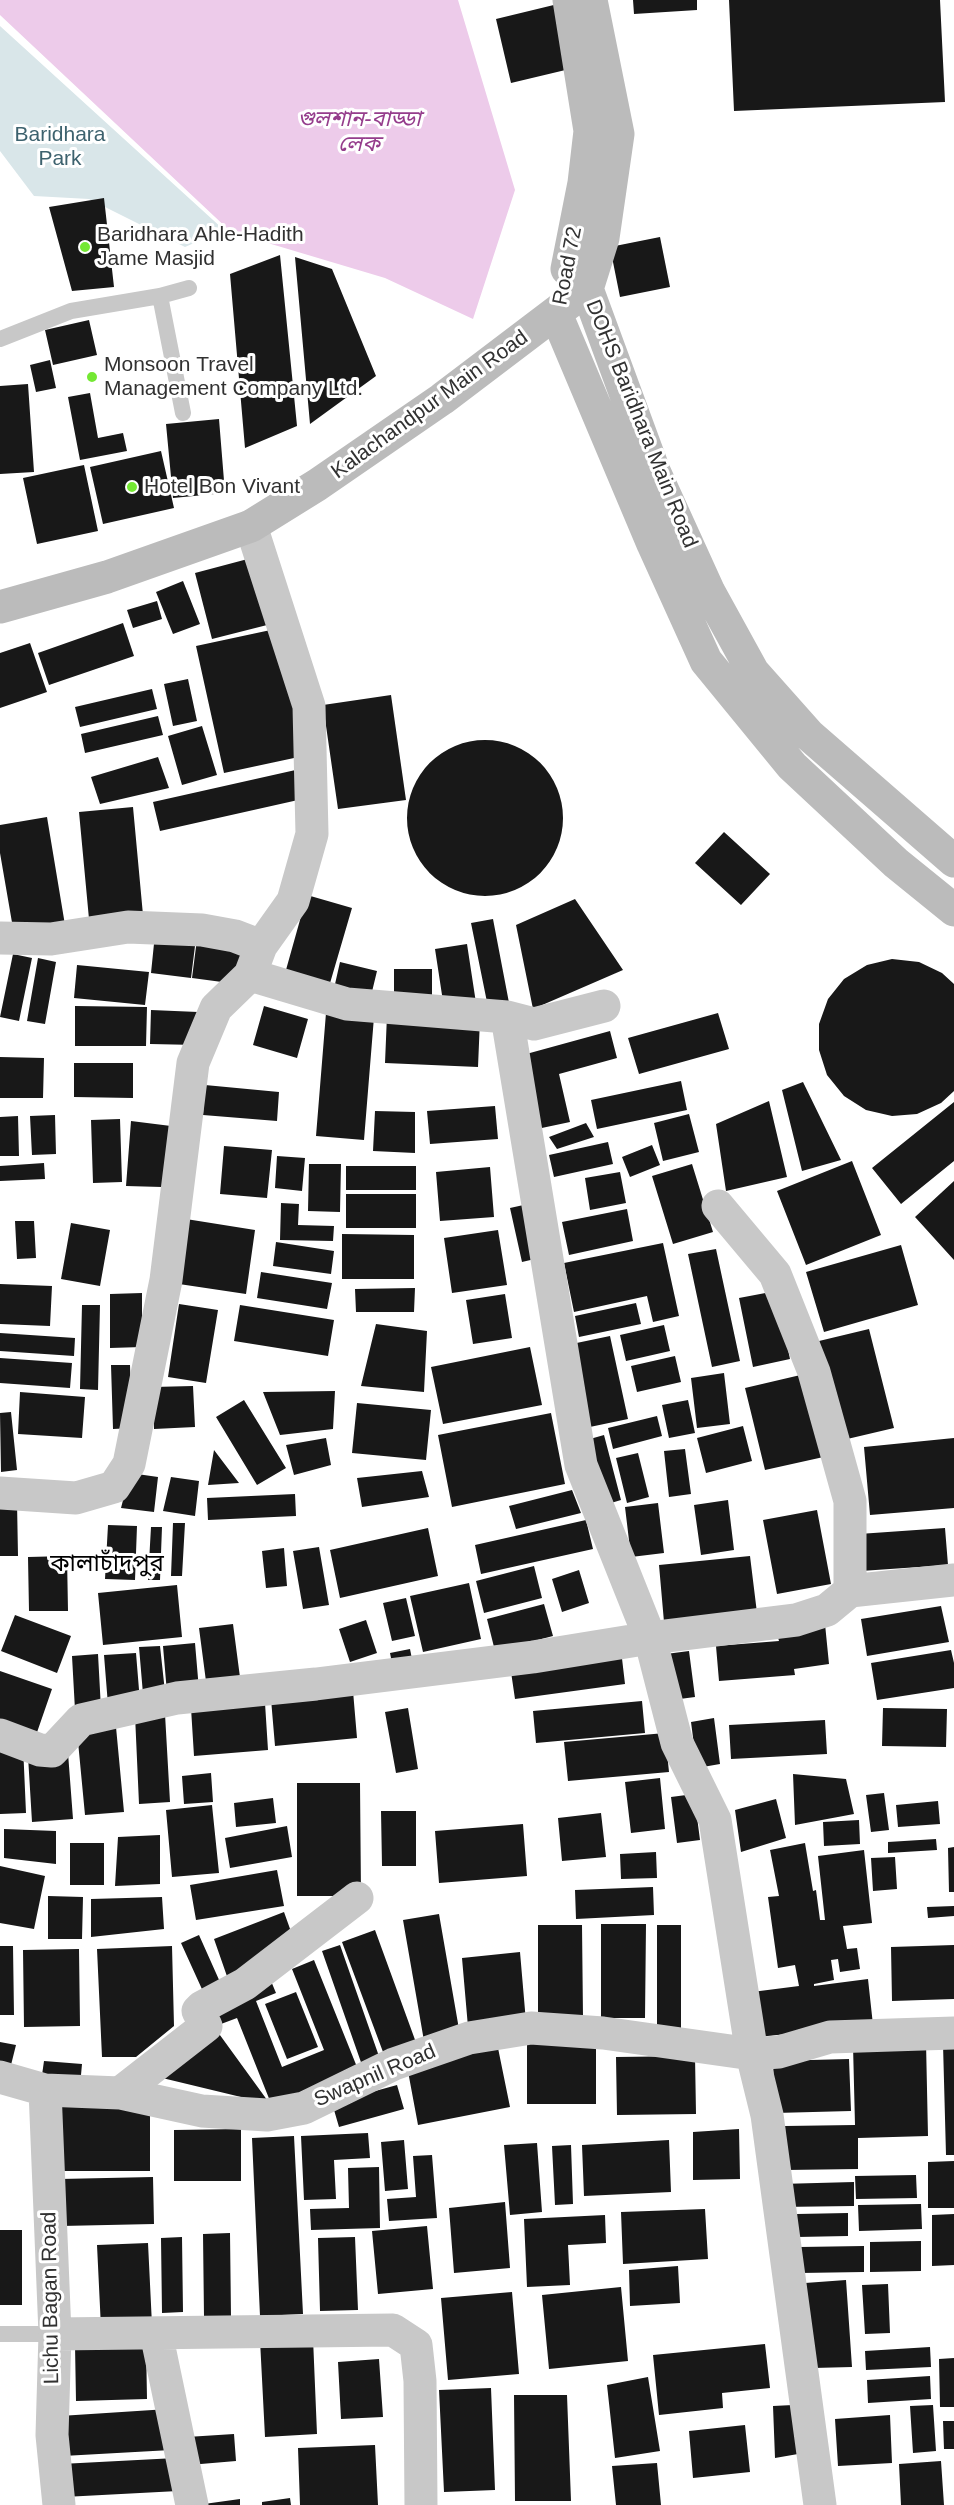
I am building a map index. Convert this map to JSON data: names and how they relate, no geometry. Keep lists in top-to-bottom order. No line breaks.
{"streets":{"street":["Road 72","Kalachandpur Main Road","DOHS Baridhara Main Road","Swapnil Road","Lichu Bagan Road"]},"crossings":[["Road 72","Kalachandpur Main Road"],["Road 72","DOHS Baridhara Main Road"],["Kalachandpur Main Road","DOHS Baridhara Main Road"],["Swapnil Road","Lichu Bagan Road"]],"districts":["কালাচাঁদপুর"],"water":["গুলশান-বাড্ডা লেক"],"parks":["Baridhara Park"],"places":["Baridhara Ahle-Hadith Jame Masjid","Monsoon Travel Management Company Ltd.","Hotel Bon Vivant"]}
